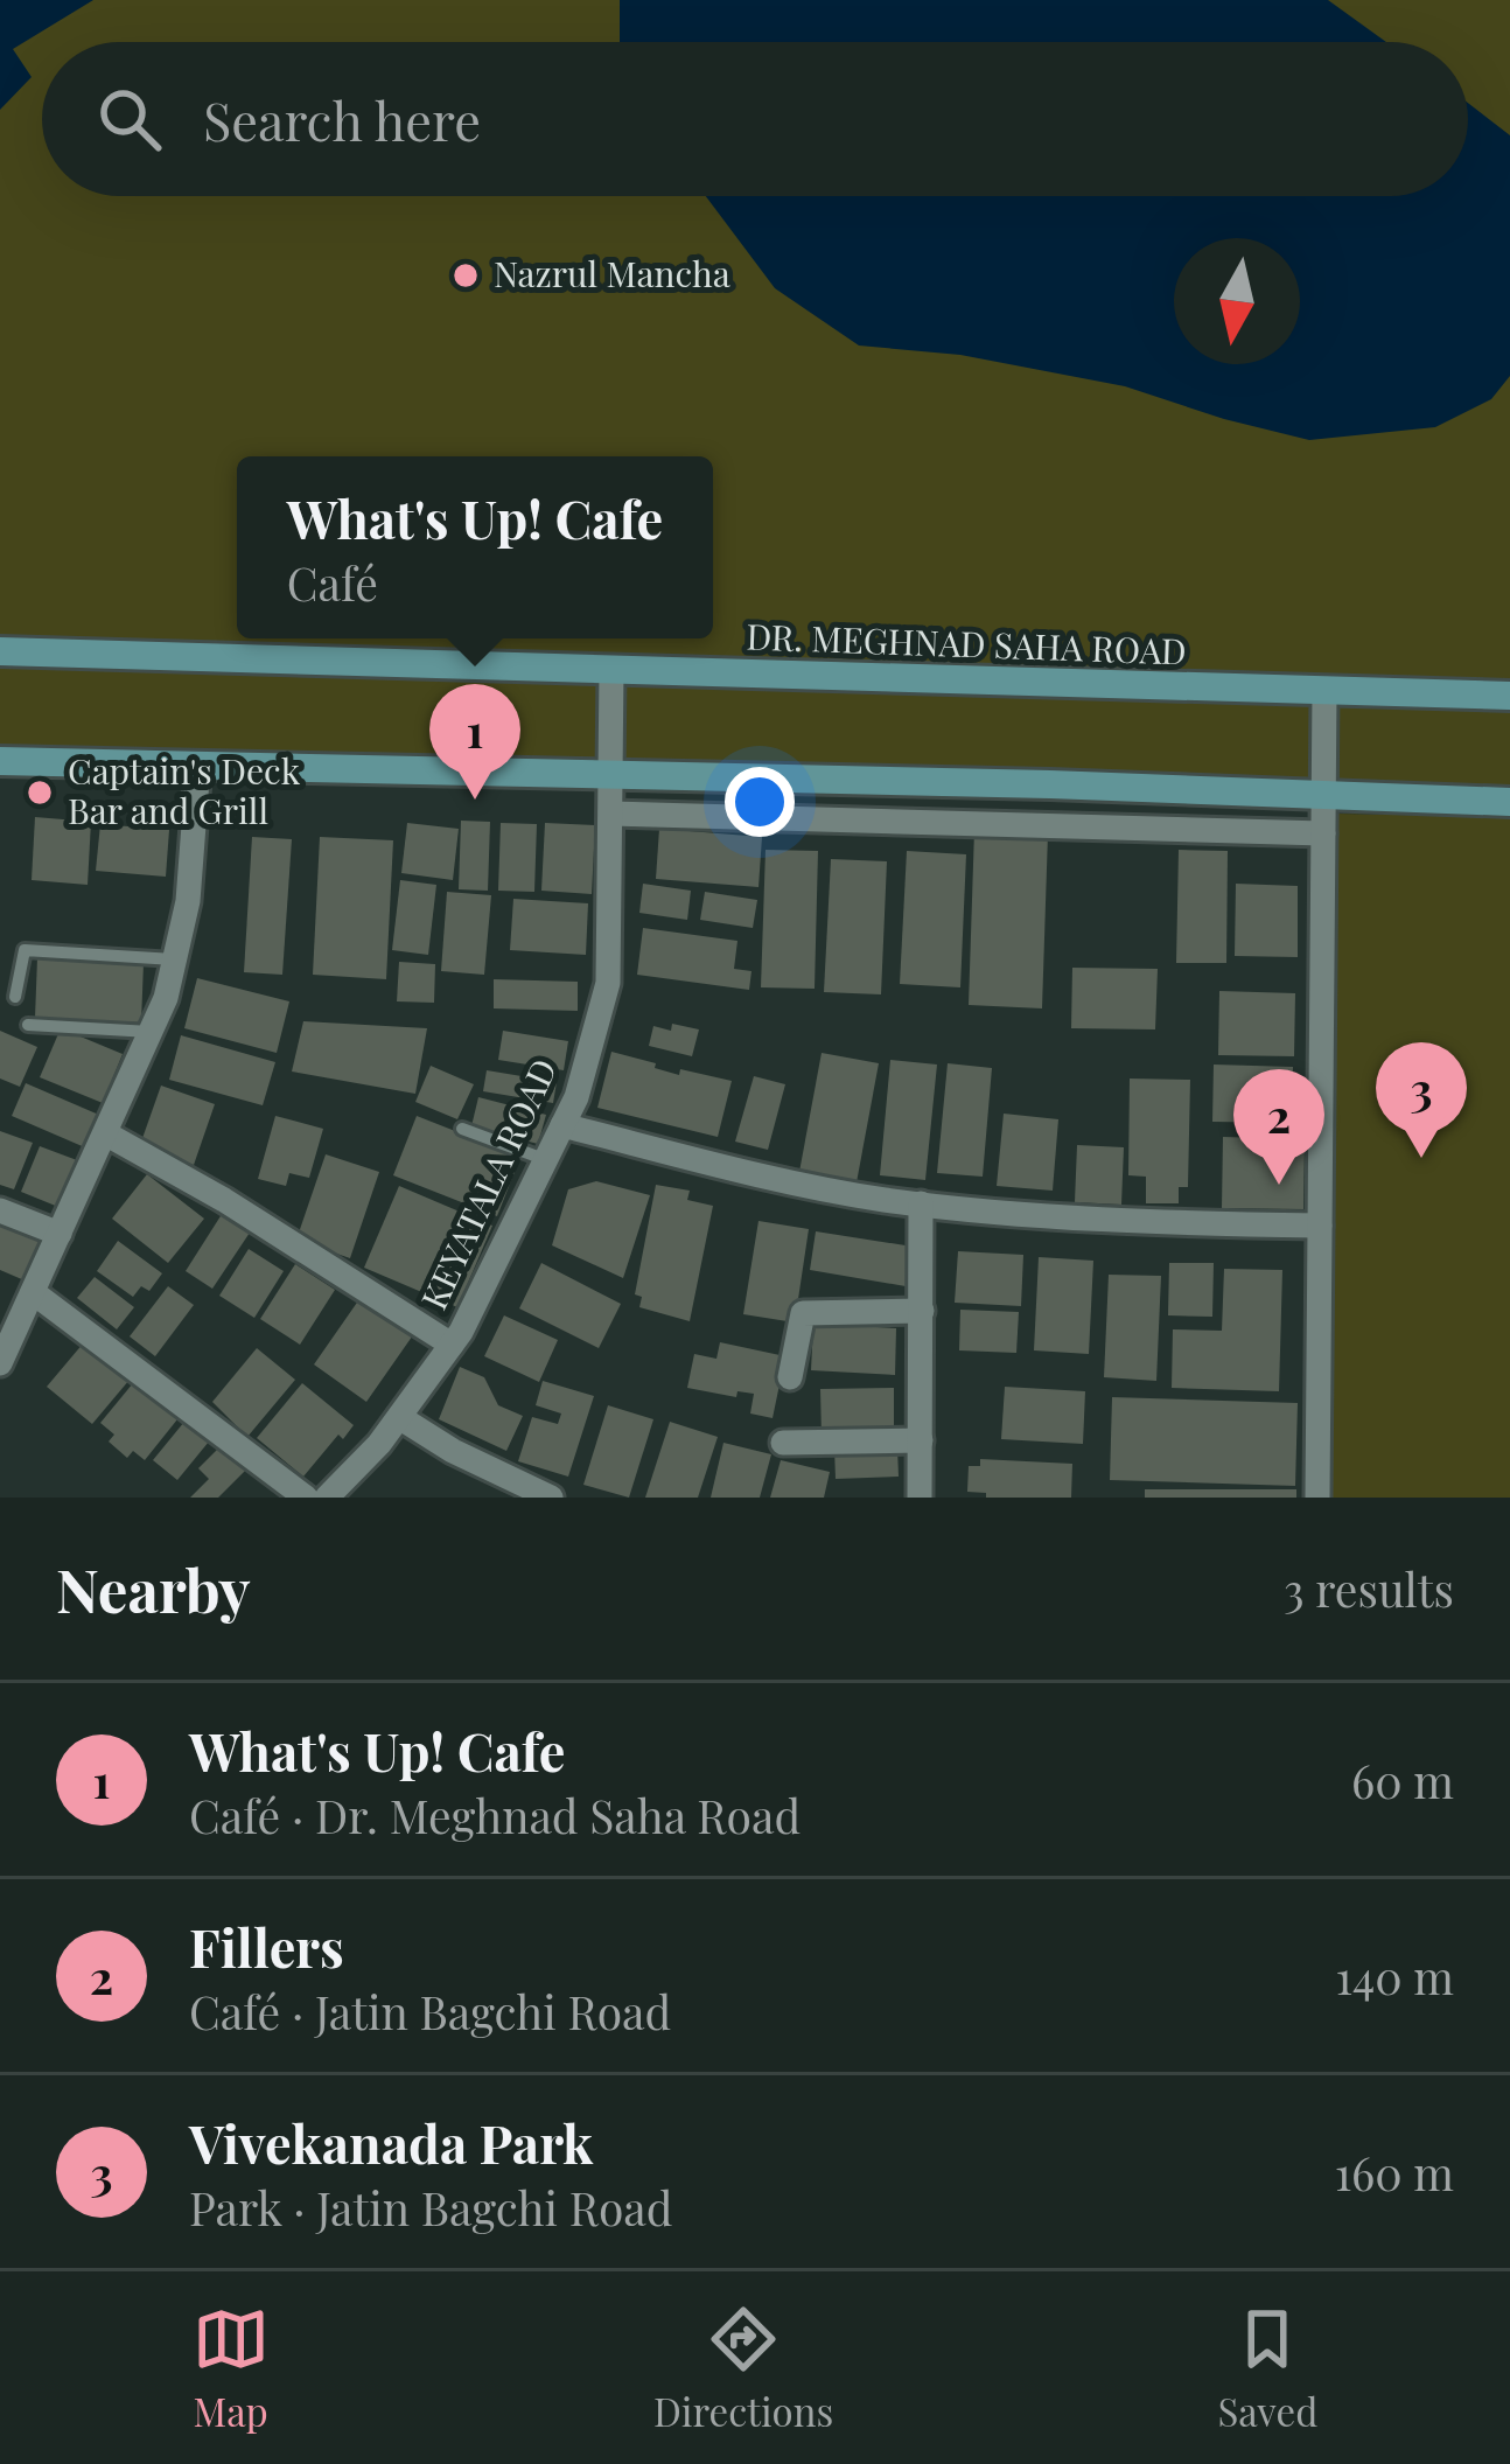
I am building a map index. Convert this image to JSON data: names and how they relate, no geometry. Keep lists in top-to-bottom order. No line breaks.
{"streets":{"street":["DR. MEGHNAD SAHA ROAD","KEYATALA ROAD"]},"crossings":[["DR. MEGHNAD SAHA ROAD","KEYATALA ROAD"]],"places":["Nazrul Mancha","Captain's Deck Bar and Grill"],"north":"bottom","page":{"search":"Search here","popup":["What's Up! Cafe","Café"],"pins":["1","3","2"],"heading":["Nearby","3 results"],"list":[{"mark":"1","name":"What's Up! Cafe","note":"Café · Dr. Meghnad Saha Road","value":"60 m"},{"mark":"2","name":"Fillers","note":"Café · Jatin Bagchi Road","value":"140 m"},{"mark":"3","name":"Vivekanada Park","note":"Park · Jatin Bagchi Road","value":"160 m"}],"nav":["Map","Directions","Saved"]}}
